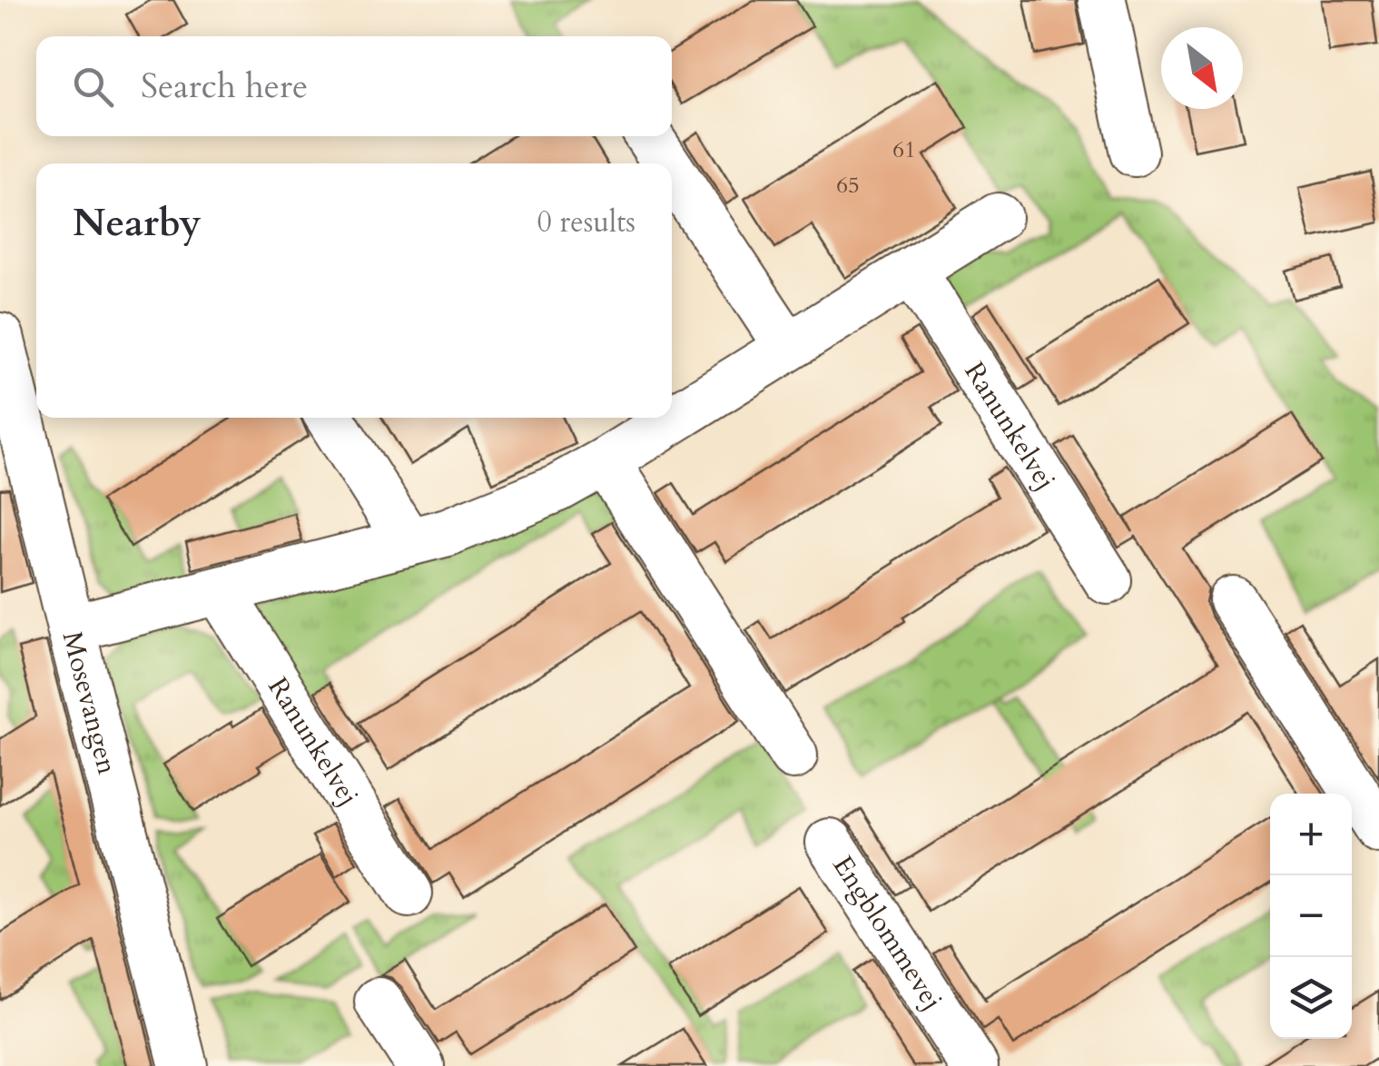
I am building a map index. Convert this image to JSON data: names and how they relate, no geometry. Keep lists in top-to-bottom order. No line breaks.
{"streets":{"street":["Ranunkelvej","Mosevangen","Engblommevej"]},"house_numbers":["61","65"],"north":"bottom right","page":{"search":"Search here","heading":["Nearby","0 results"],"map_buttons":["+","−"]}}
